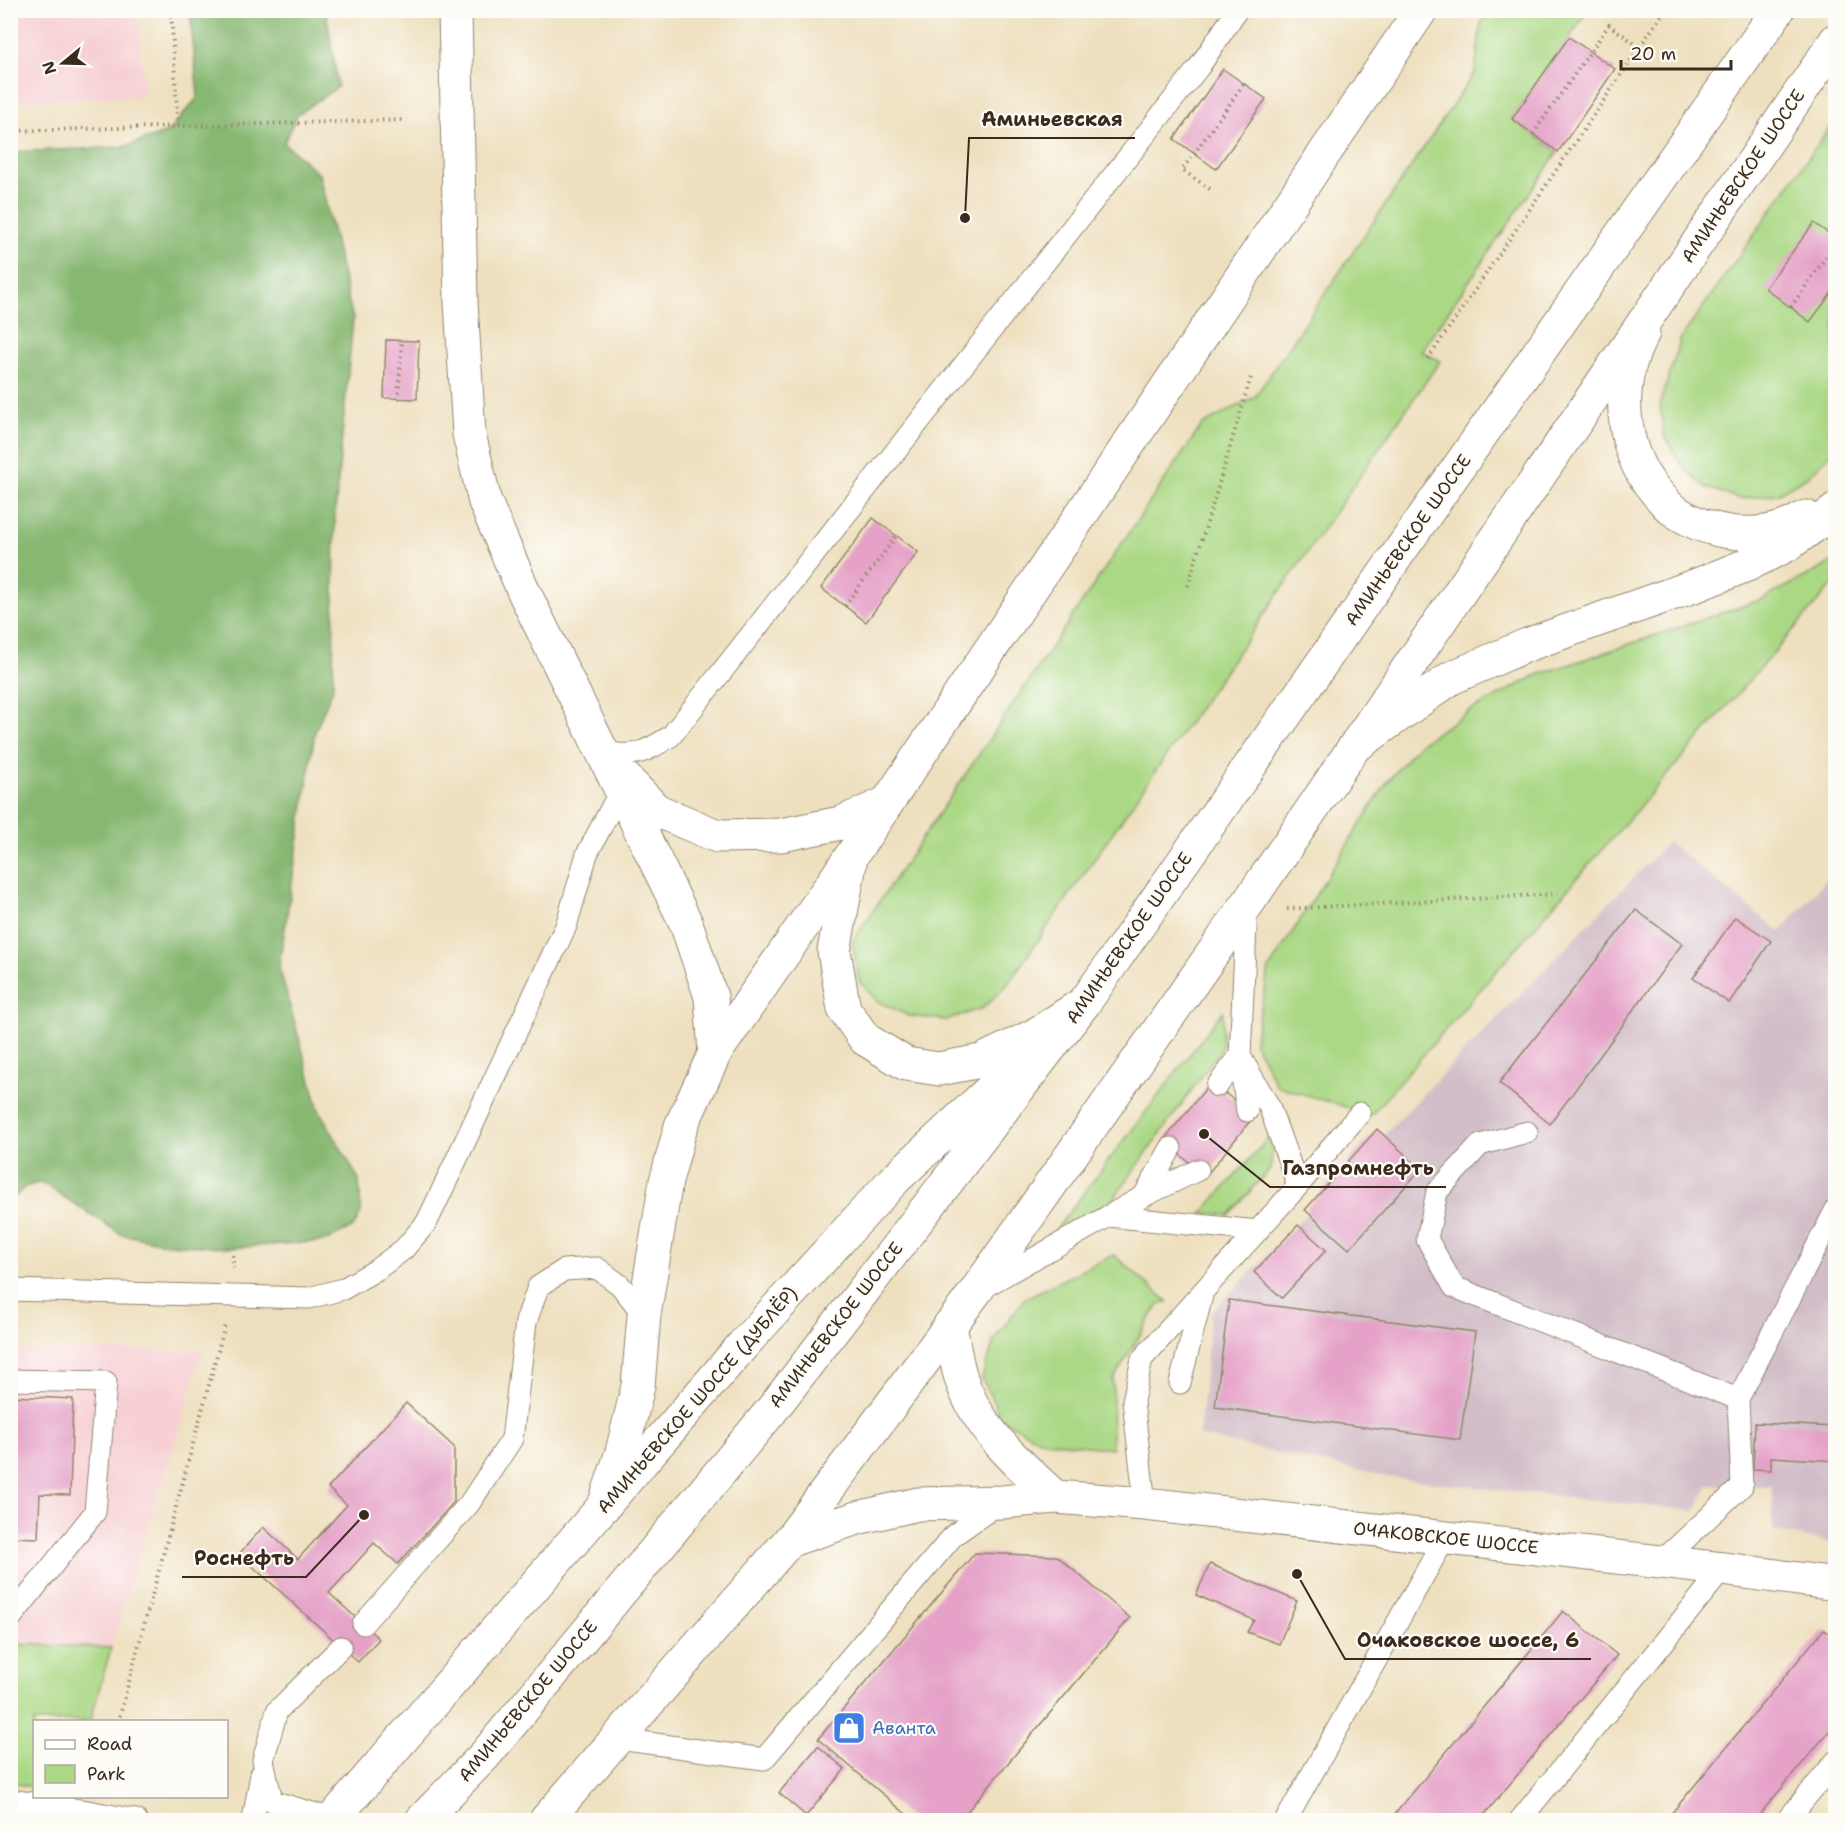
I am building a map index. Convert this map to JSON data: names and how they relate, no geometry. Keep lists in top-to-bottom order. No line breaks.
{"streets":{"street":["АМИНЬЕВСКОЕ ШОССЕ","АМИНЬЕВСКОЕ ШОССЕ (ДУБЛЁР)","ОЧАКОВСКОЕ ШОССЕ"]},"crossings":[["АМИНЬЕВСКОЕ ШОССЕ","АМИНЬЕВСКОЕ ШОССЕ (ДУБЛЁР)"],["АМИНЬЕВСКОЕ ШОССЕ","ОЧАКОВСКОЕ ШОССЕ"]],"places":{"other":["Аминьевская","Газпромнефть","Роснефть","Очаковское шоссе, 6"],"shop":["Аванта"]},"legend":["Road","Park"],"scale_bar":"20 m","north":"left"}
